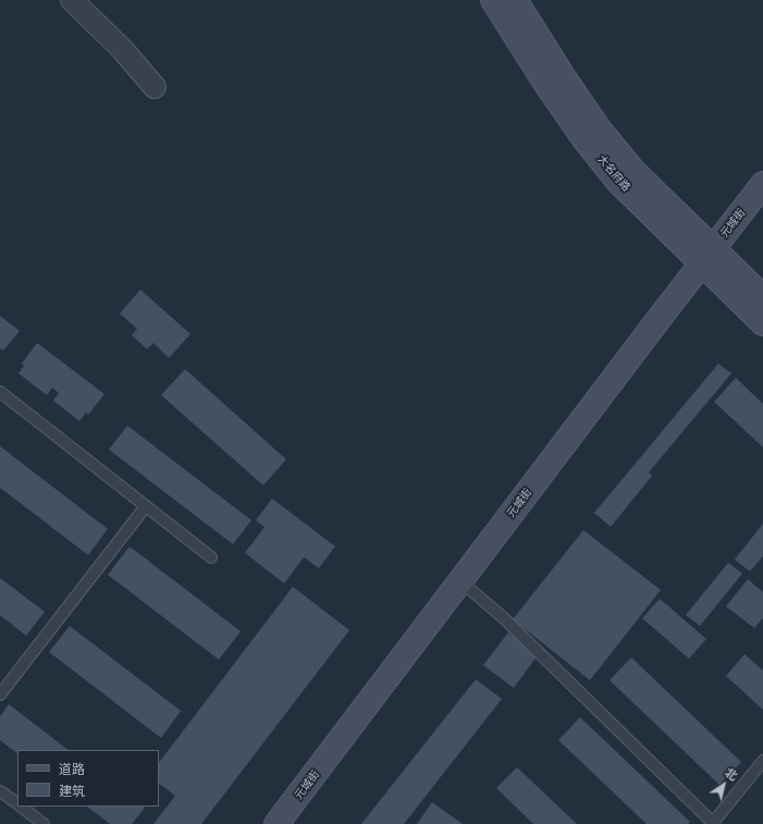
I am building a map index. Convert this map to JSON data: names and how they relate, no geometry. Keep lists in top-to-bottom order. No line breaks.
{"streets":{"street":["大名府路","元城街"]},"crossings":[["大名府路","元城街"]],"legend":["道路","建筑"],"north":"top right"}
